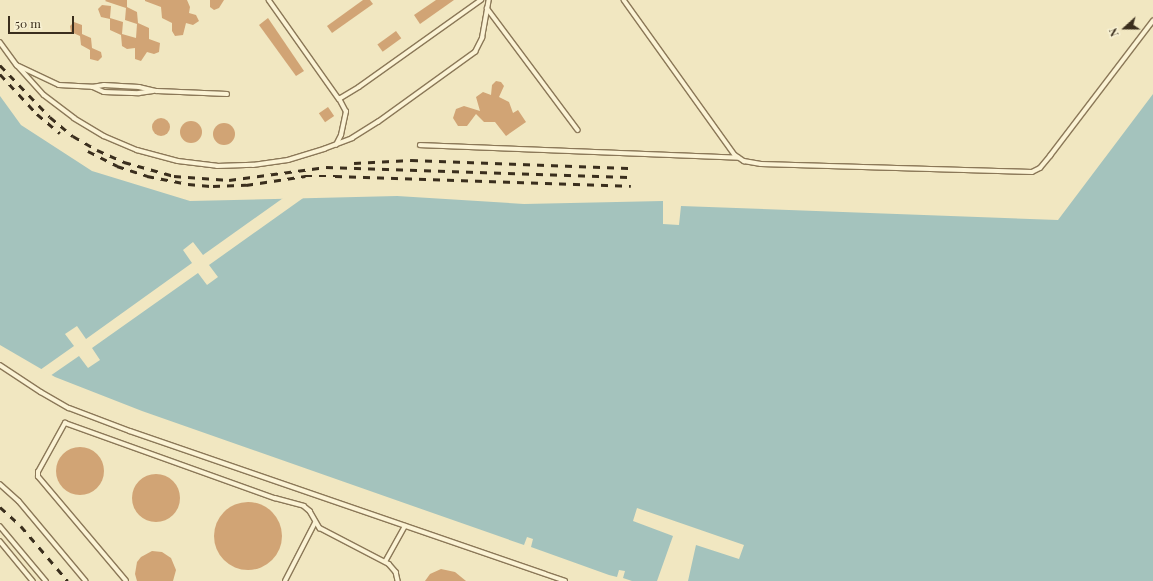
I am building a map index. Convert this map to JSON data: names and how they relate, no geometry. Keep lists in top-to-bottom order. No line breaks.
{"scale_bar":"50 m","north":"left"}
